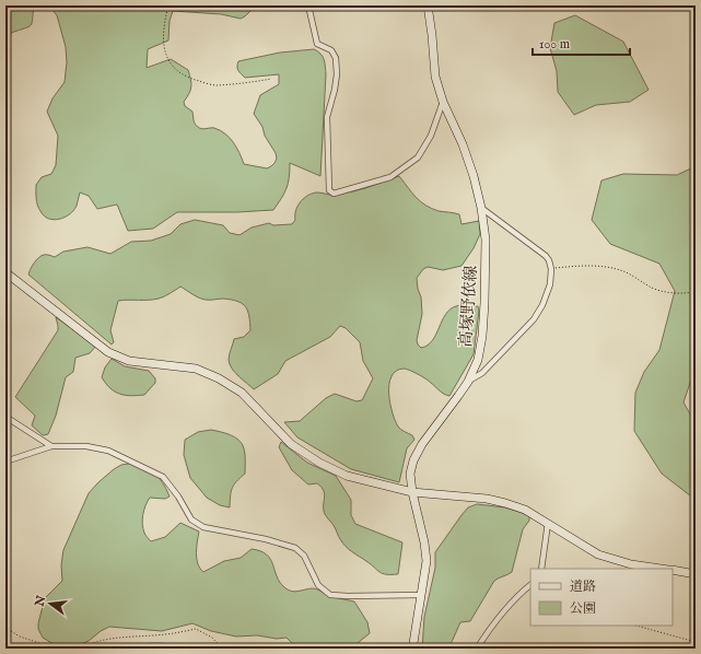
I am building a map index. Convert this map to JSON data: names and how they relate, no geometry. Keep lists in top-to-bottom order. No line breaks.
{"streets":{"street":["高塚野依線"]},"legend":["道路","公園"],"scale_bar":"100 m","north":"left"}
